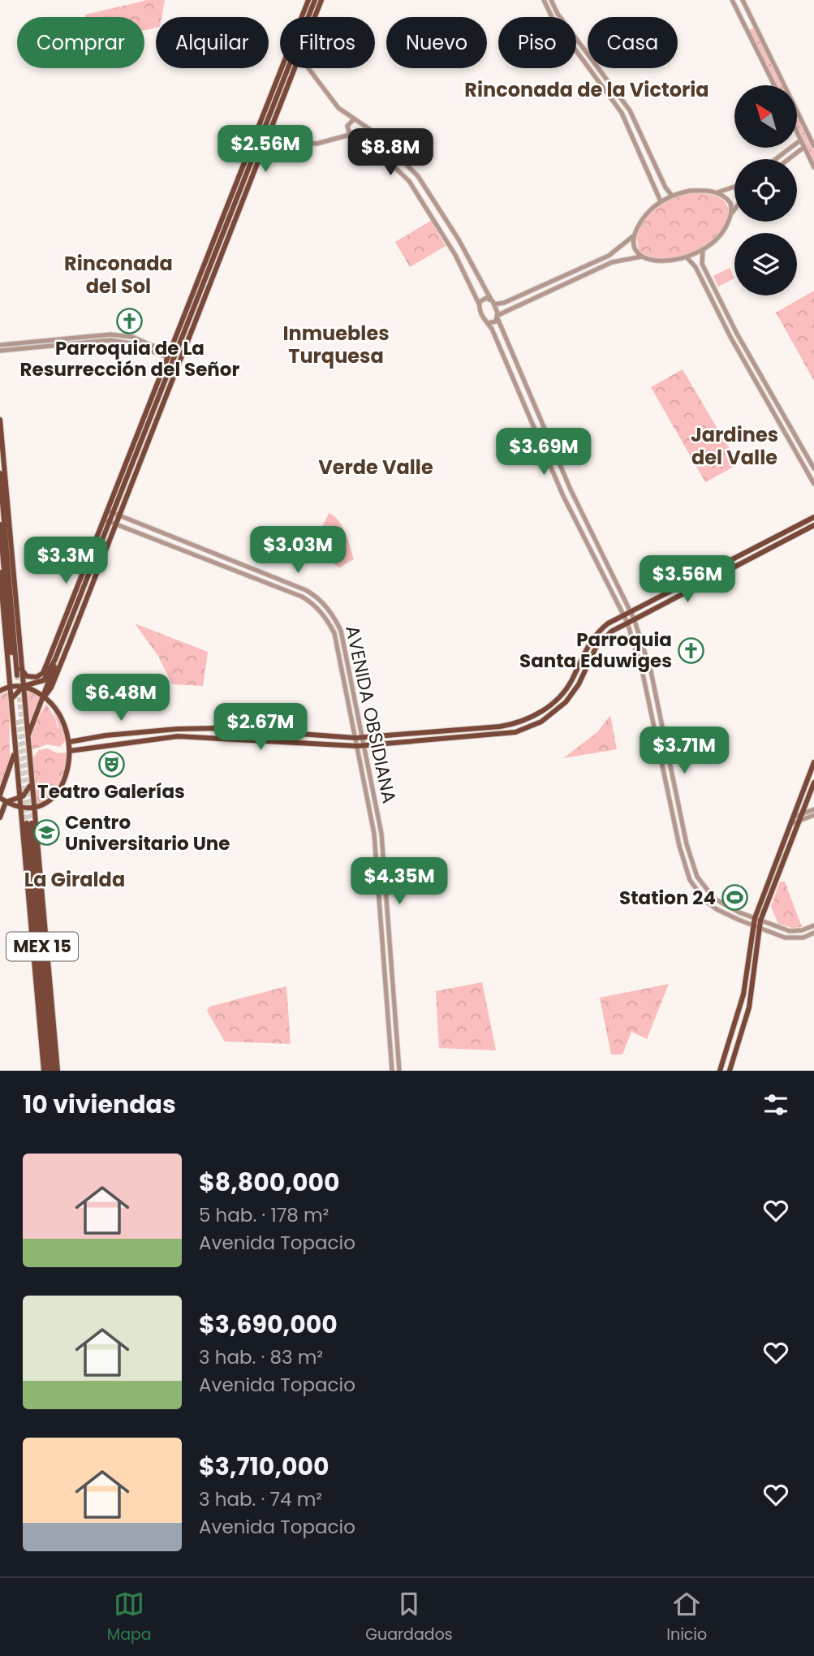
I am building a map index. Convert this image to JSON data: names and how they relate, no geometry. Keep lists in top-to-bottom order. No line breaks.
{"streets":{"main road":["MEX 15"],"street":["AVENIDA OBSIDIANA"]},"districts":["Rinconada de la Victoria","Rinconada del Sol","Inmuebles Turquesa","Jardines del Valle","Verde Valle","La Giralda"],"places":{"church":["Parroquia de La Resurrección del Señor","Parroquia Santa Eduwiges"],"theatre":["Teatro Galerías"],"school or university":["Centro Universitario Une"],"sports":["Station 24"]},"north":"top left","page":{"chip":["Comprar","Alquilar","Filtros","Nuevo","Piso","Casa"],"price":["$2.56M","$8.8M","$3.69M","$3.03M","$3.3M","$3.56M","$6.48M","$2.67M","$3.71M","$4.35M"],"heading":"10 viviendas","list":[{"name":"$8,800,000","note":"5 hab. · 178 m² · Avenida Topacio"},{"name":"$3,690,000","note":"3 hab. · 83 m² · Avenida Topacio"},{"name":"$3,710,000","note":"3 hab. · 74 m² · Avenida Topacio"}],"tabs":["Mapa","Guardados","Inicio"]}}
